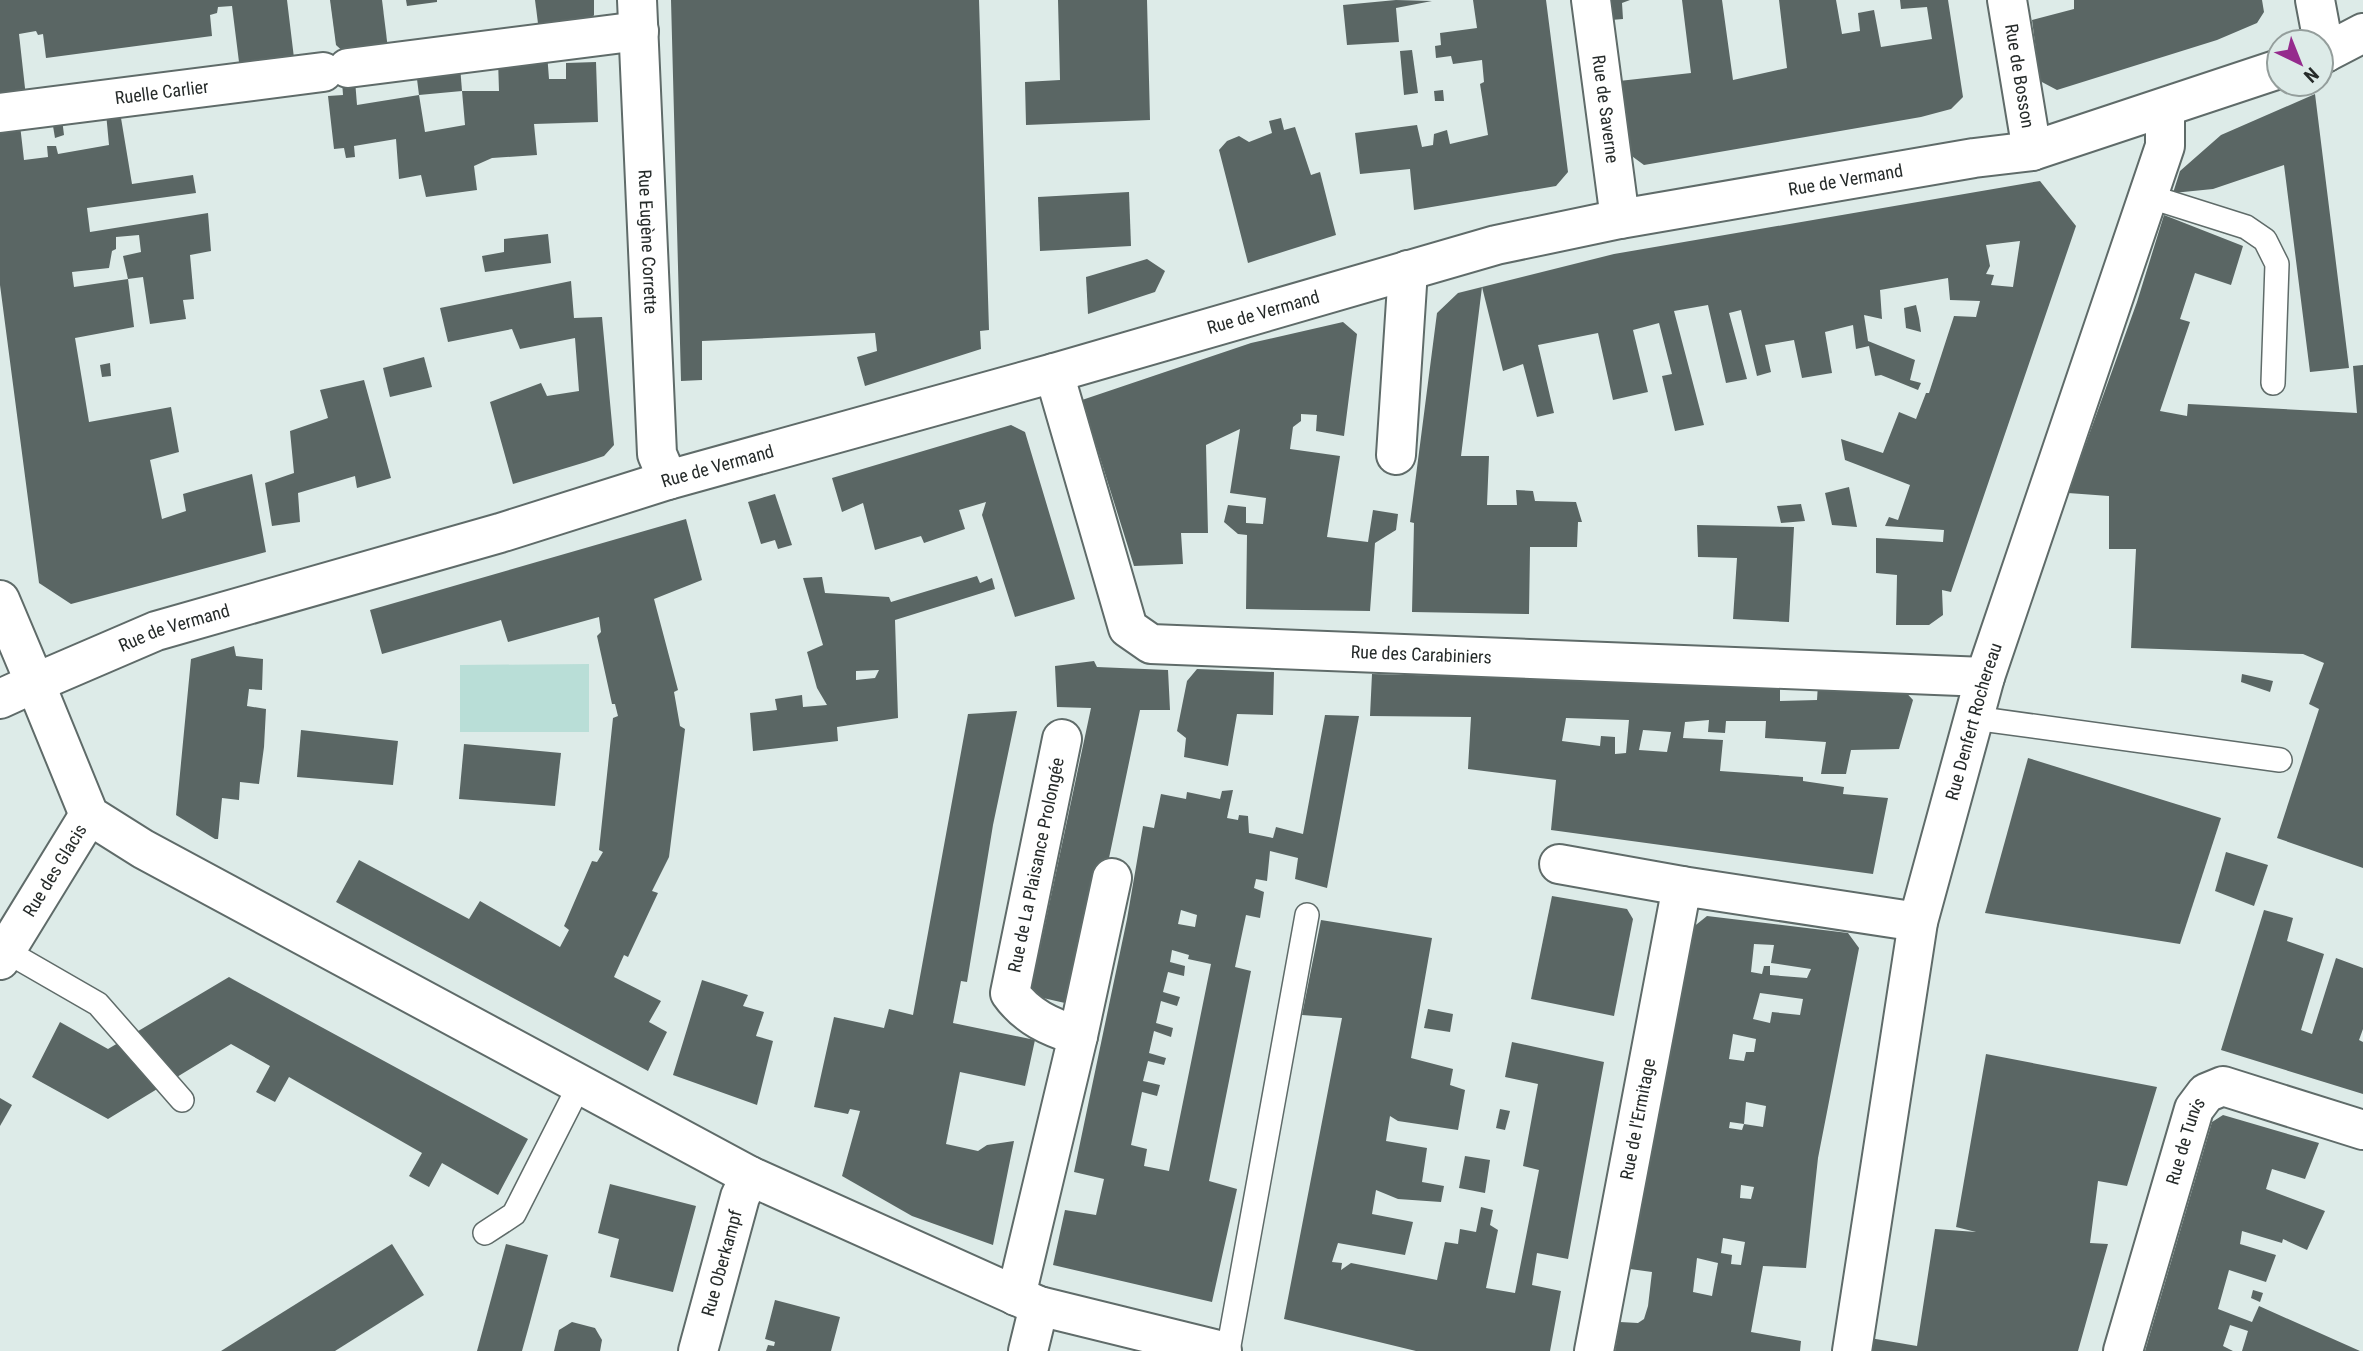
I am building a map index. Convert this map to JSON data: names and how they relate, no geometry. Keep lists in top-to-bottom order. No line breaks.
{"streets":{"street":["Rue de Bosson","Ruelle Carlier","Rue de Saverne","Rue de Vermand","Rue Eugène Corrette","Rue des Carabiniers","Rue Denfert Rochereau","Rue de La Plaisance Prolongée","Rue des Glacis","Rue de l'Ermitage","Rue de Tunis","Rue Oberkampf"]},"crossings":[["Rue de Bosson","Rue de Vermand"],["Ruelle Carlier","Rue Eugène Corrette"],["Rue de Saverne","Rue de Vermand"],["Rue de Vermand","Rue Eugène Corrette"],["Rue de Vermand","Rue des Carabiniers"],["Rue de Vermand","Rue Denfert Rochereau"],["Rue des Carabiniers","Rue Denfert Rochereau"]],"north":"bottom right"}
